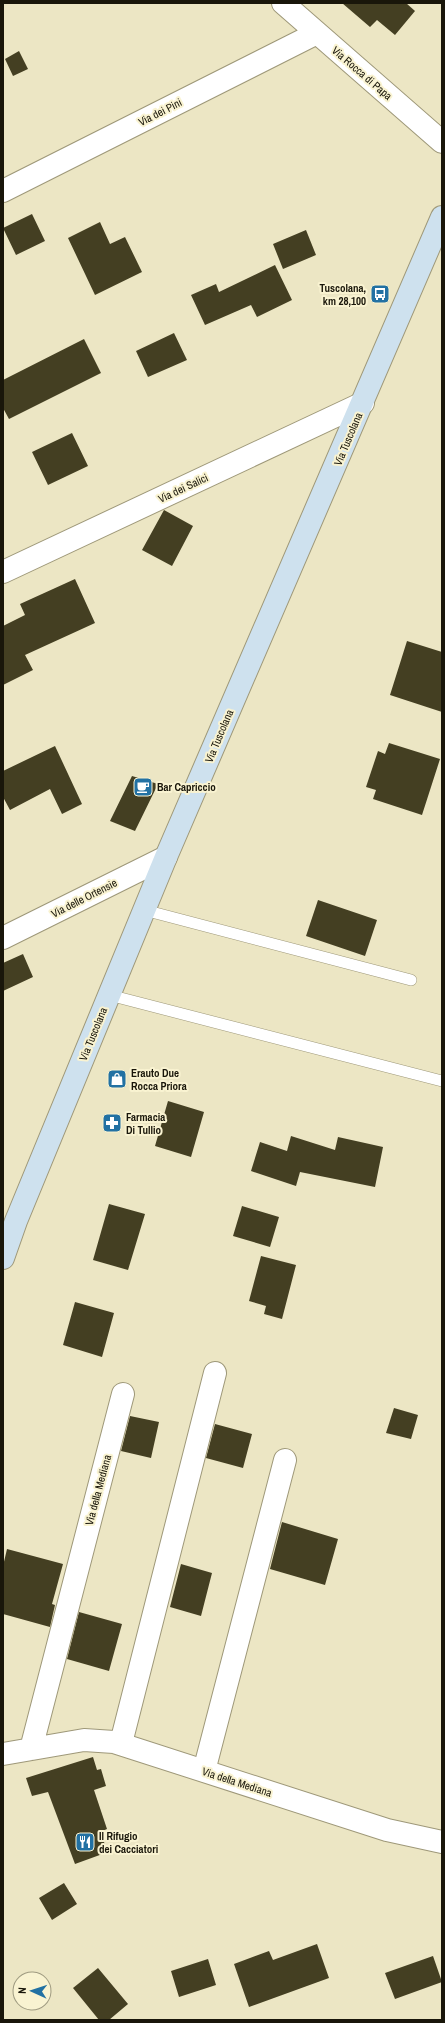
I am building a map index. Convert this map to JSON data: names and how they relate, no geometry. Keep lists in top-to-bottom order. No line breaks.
{"streets":{"main road":["Via Tuscolana"],"street":["Via Rocca di Papa","Via dei Pini","Via dei Salici","Via delle Ortensie","Via della Mediana"]},"crossings":[["Via Rocca di Papa","Via dei Pini"],["Via Tuscolana","Via dei Salici"],["Via Tuscolana","Via delle Ortensie"]],"places":{"bus stop":["Tuscolana, km 28,100"],"cafe":["Bar Capriccio"],"shop":["Erauto Due Rocca Priora"],"pharmacy":["Farmacia Di Tullio"],"restaurant":["Il Rifugio dei Cacciatori"]},"north":"left"}
